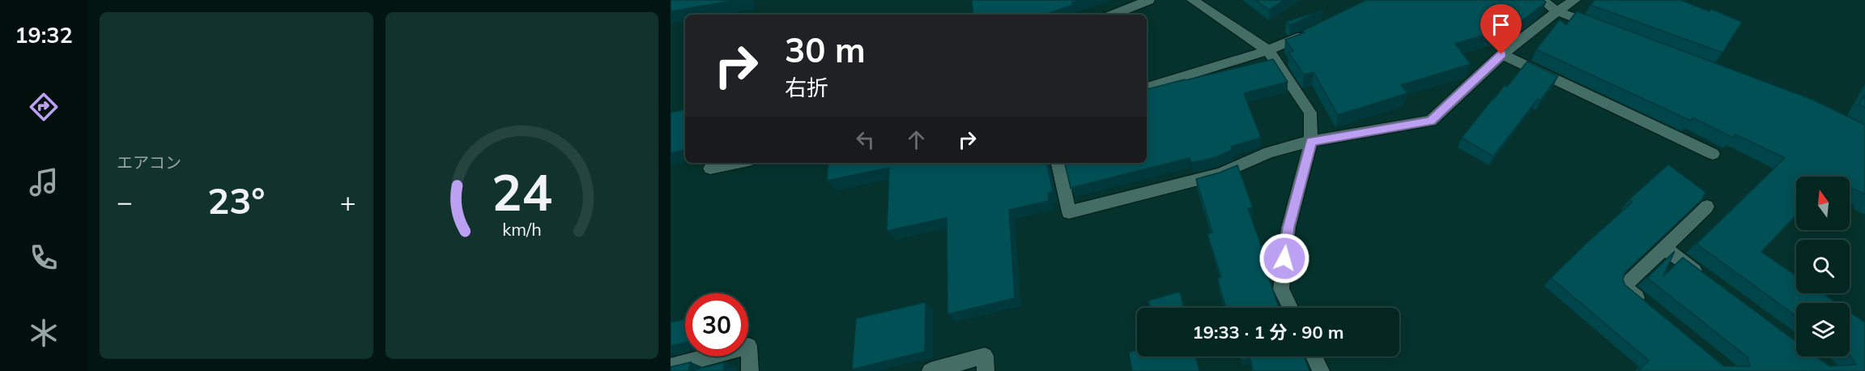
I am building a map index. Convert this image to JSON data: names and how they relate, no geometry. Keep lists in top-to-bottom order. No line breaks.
{"north":"top","page":{"tabs":"19:32","tile":"エアコン","turn":["30 m","右折"],"heat":["−","23°","+"],"limit":"30","trip":"19:33 · 1 分 · 90 m","gauge":["24","km/h"]}}
